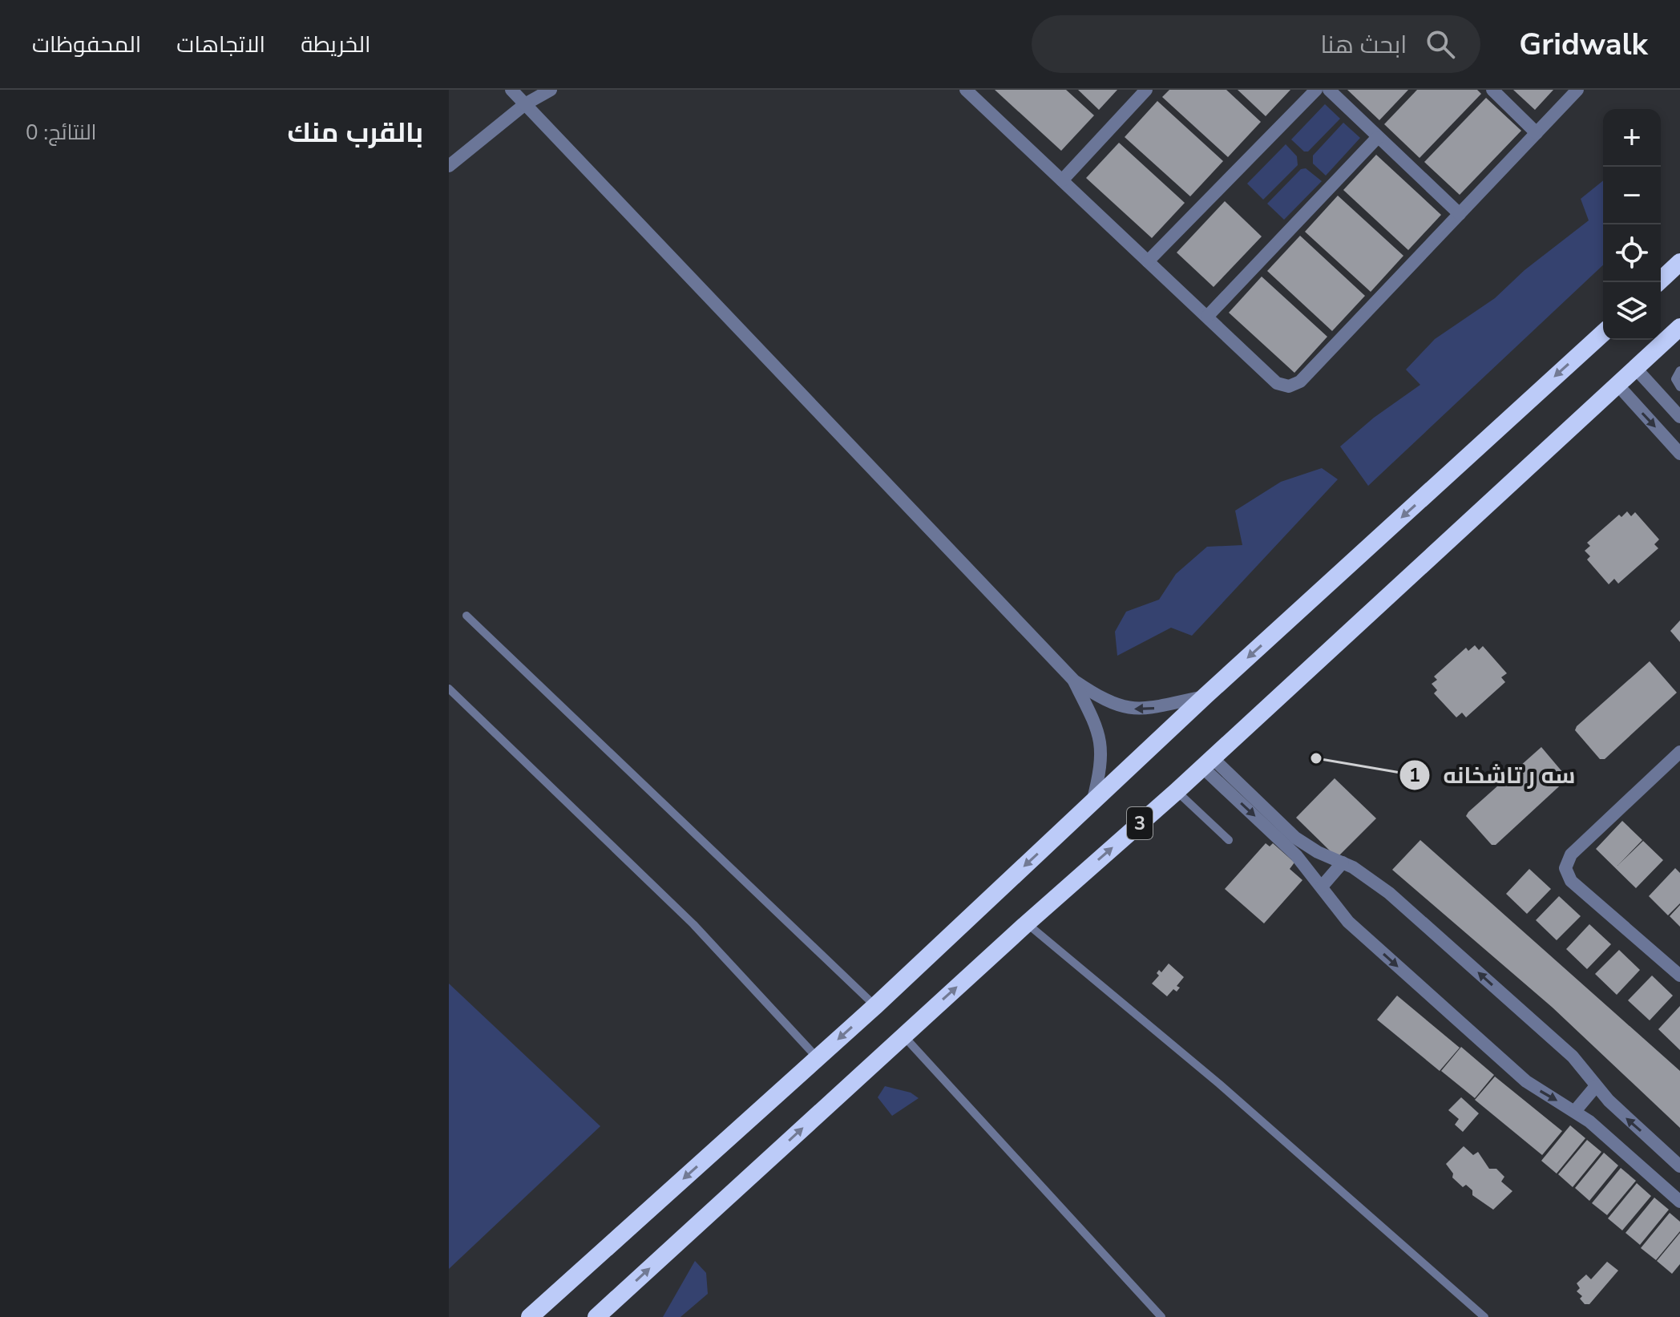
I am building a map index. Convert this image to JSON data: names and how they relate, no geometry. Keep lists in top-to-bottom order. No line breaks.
{"streets":{"highway":["3"]},"places":["سه ر تاشخانه"],"page":{"header":"Gridwalk","search":"ابحث هنا","nav":["الخريطة","الاتجاهات","المحفوظات"],"heading":["بالقرب منك","النتائج: 0"],"map_buttons":["+","−"]}}
